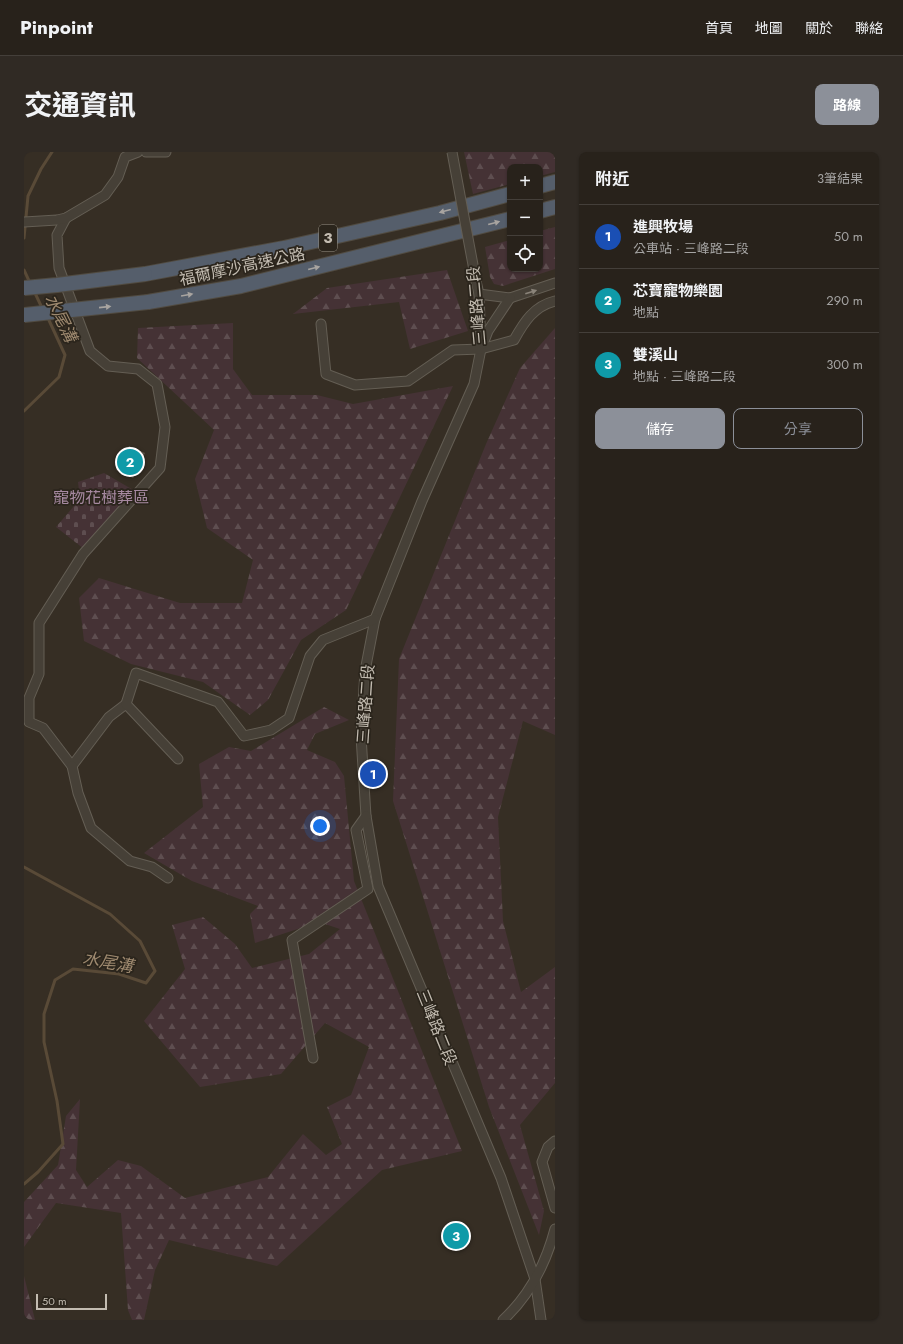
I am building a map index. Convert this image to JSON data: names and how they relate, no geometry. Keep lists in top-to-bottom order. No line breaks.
{"streets":{"highway":["3","福爾摩沙高速公路"],"street":["三峰路二段"]},"water":["水尾溝"],"parks":["寵物花樹葬區"],"scale_bar":"50 m","page":{"header":"Pinpoint","nav":["首頁","地圖","關於","聯絡"],"title":"交通資訊","buttons":["路線",["儲存","分享"]],"heading":["附近","3筆結果"],"map_buttons":["+","−"],"list":[{"mark":"1","name":"進興牧場","note":"公車站 · 三峰路二段","value":"50 m"},{"mark":"2","name":"芯寶寵物樂園","note":"地點","value":"290 m"},{"mark":"3","name":"雙溪山","note":"地點 · 三峰路二段","value":"300 m"}],"pins":["2","1","3"],"scale":"50 m"}}
